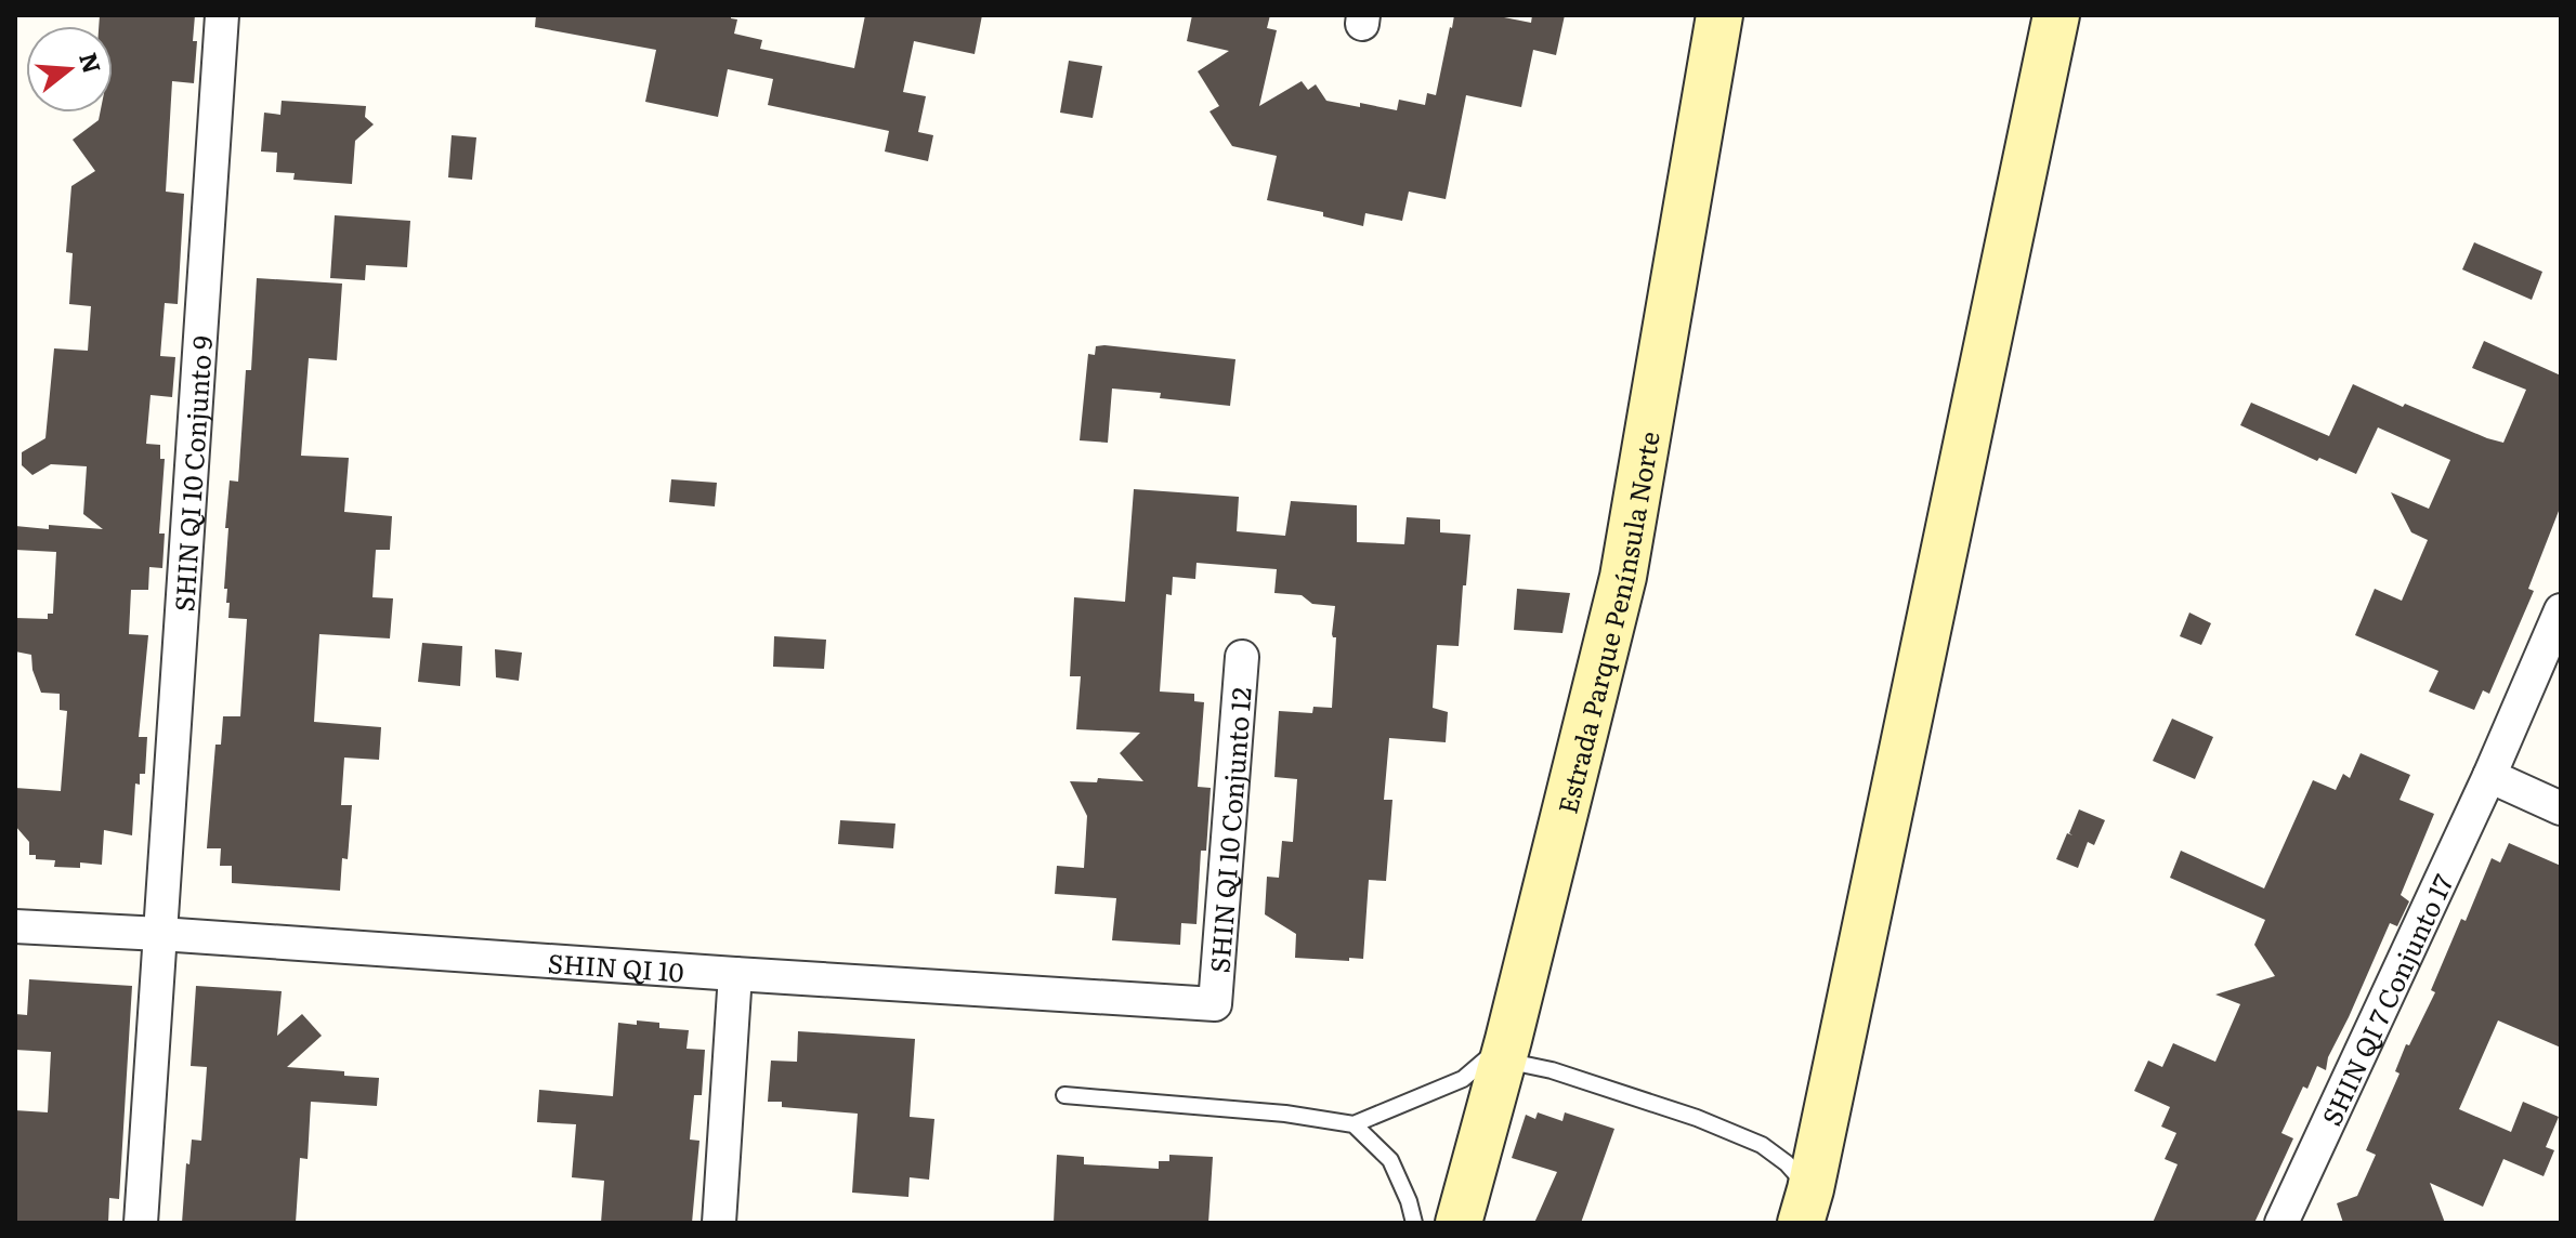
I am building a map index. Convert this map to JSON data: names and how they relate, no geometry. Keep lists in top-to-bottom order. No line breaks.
{"streets":{"main road":["Estrada Parque Península Norte"],"street":["SHIN QI 10 Conjunto 9","SHIN QI 10 Conjunto 12","SHIN QI 10","SHIN QI 7 Conjunto 17"]},"crossings":[["SHIN QI 10 Conjunto 9","SHIN QI 10"],["SHIN QI 10 Conjunto 12","SHIN QI 10"]],"north":"right"}
